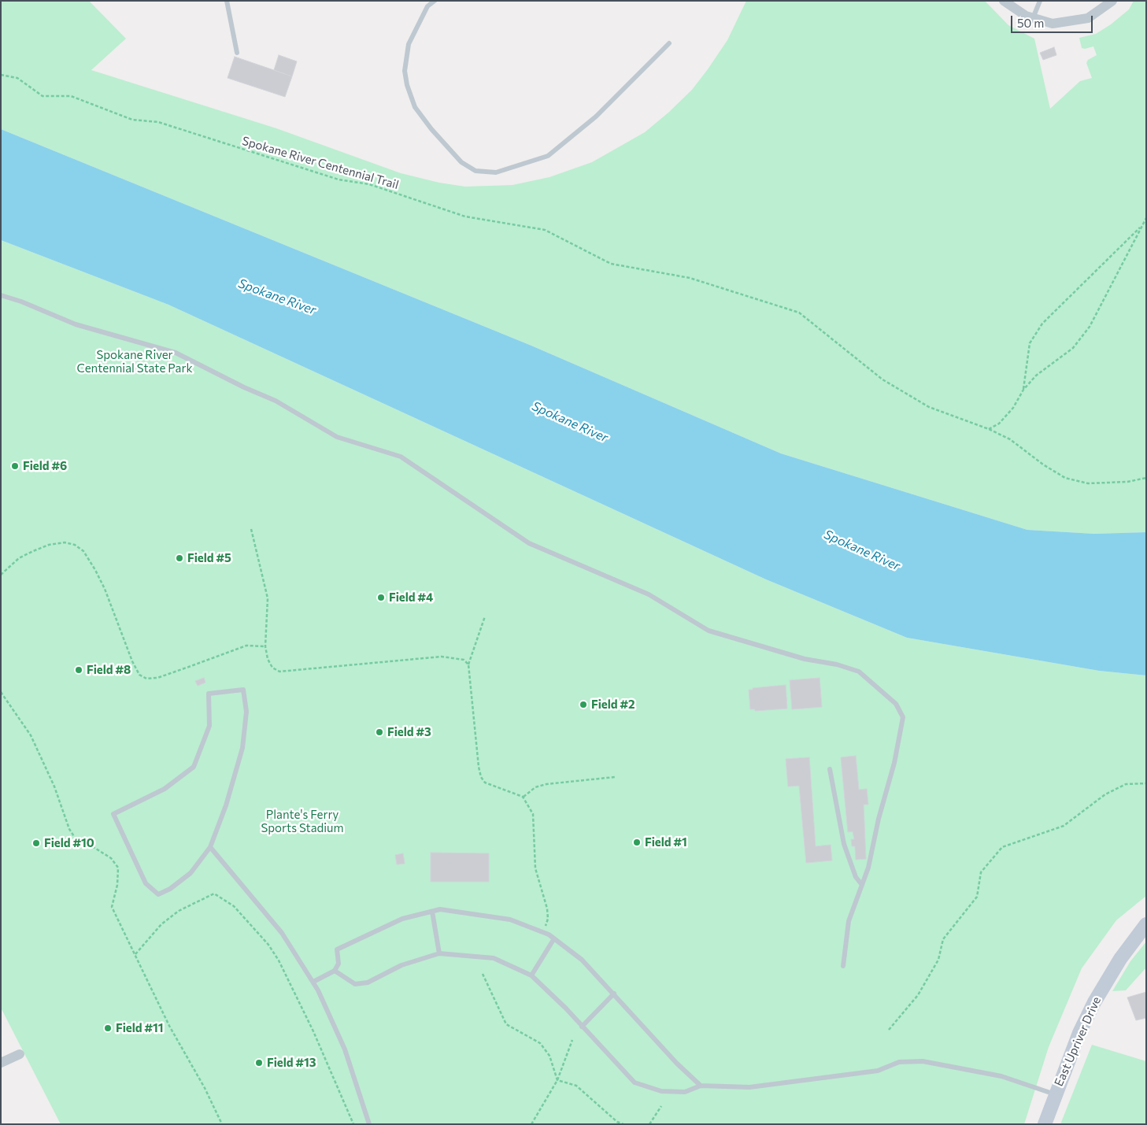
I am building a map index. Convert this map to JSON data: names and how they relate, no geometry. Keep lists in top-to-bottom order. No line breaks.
{"streets":{"street":["East Upriver Drive"],"path":["Spokane River Centennial Trail"]},"water":["Spokane River"],"parks":["Spokane River Centennial State Park","Plante's Ferry Sports Stadium"],"places":["Field #6","Field #5","Field #4","Field #8","Field #2","Field #3","Field #1","Field #10","Field #11","Field #13"],"scale_bar":"50 m"}
